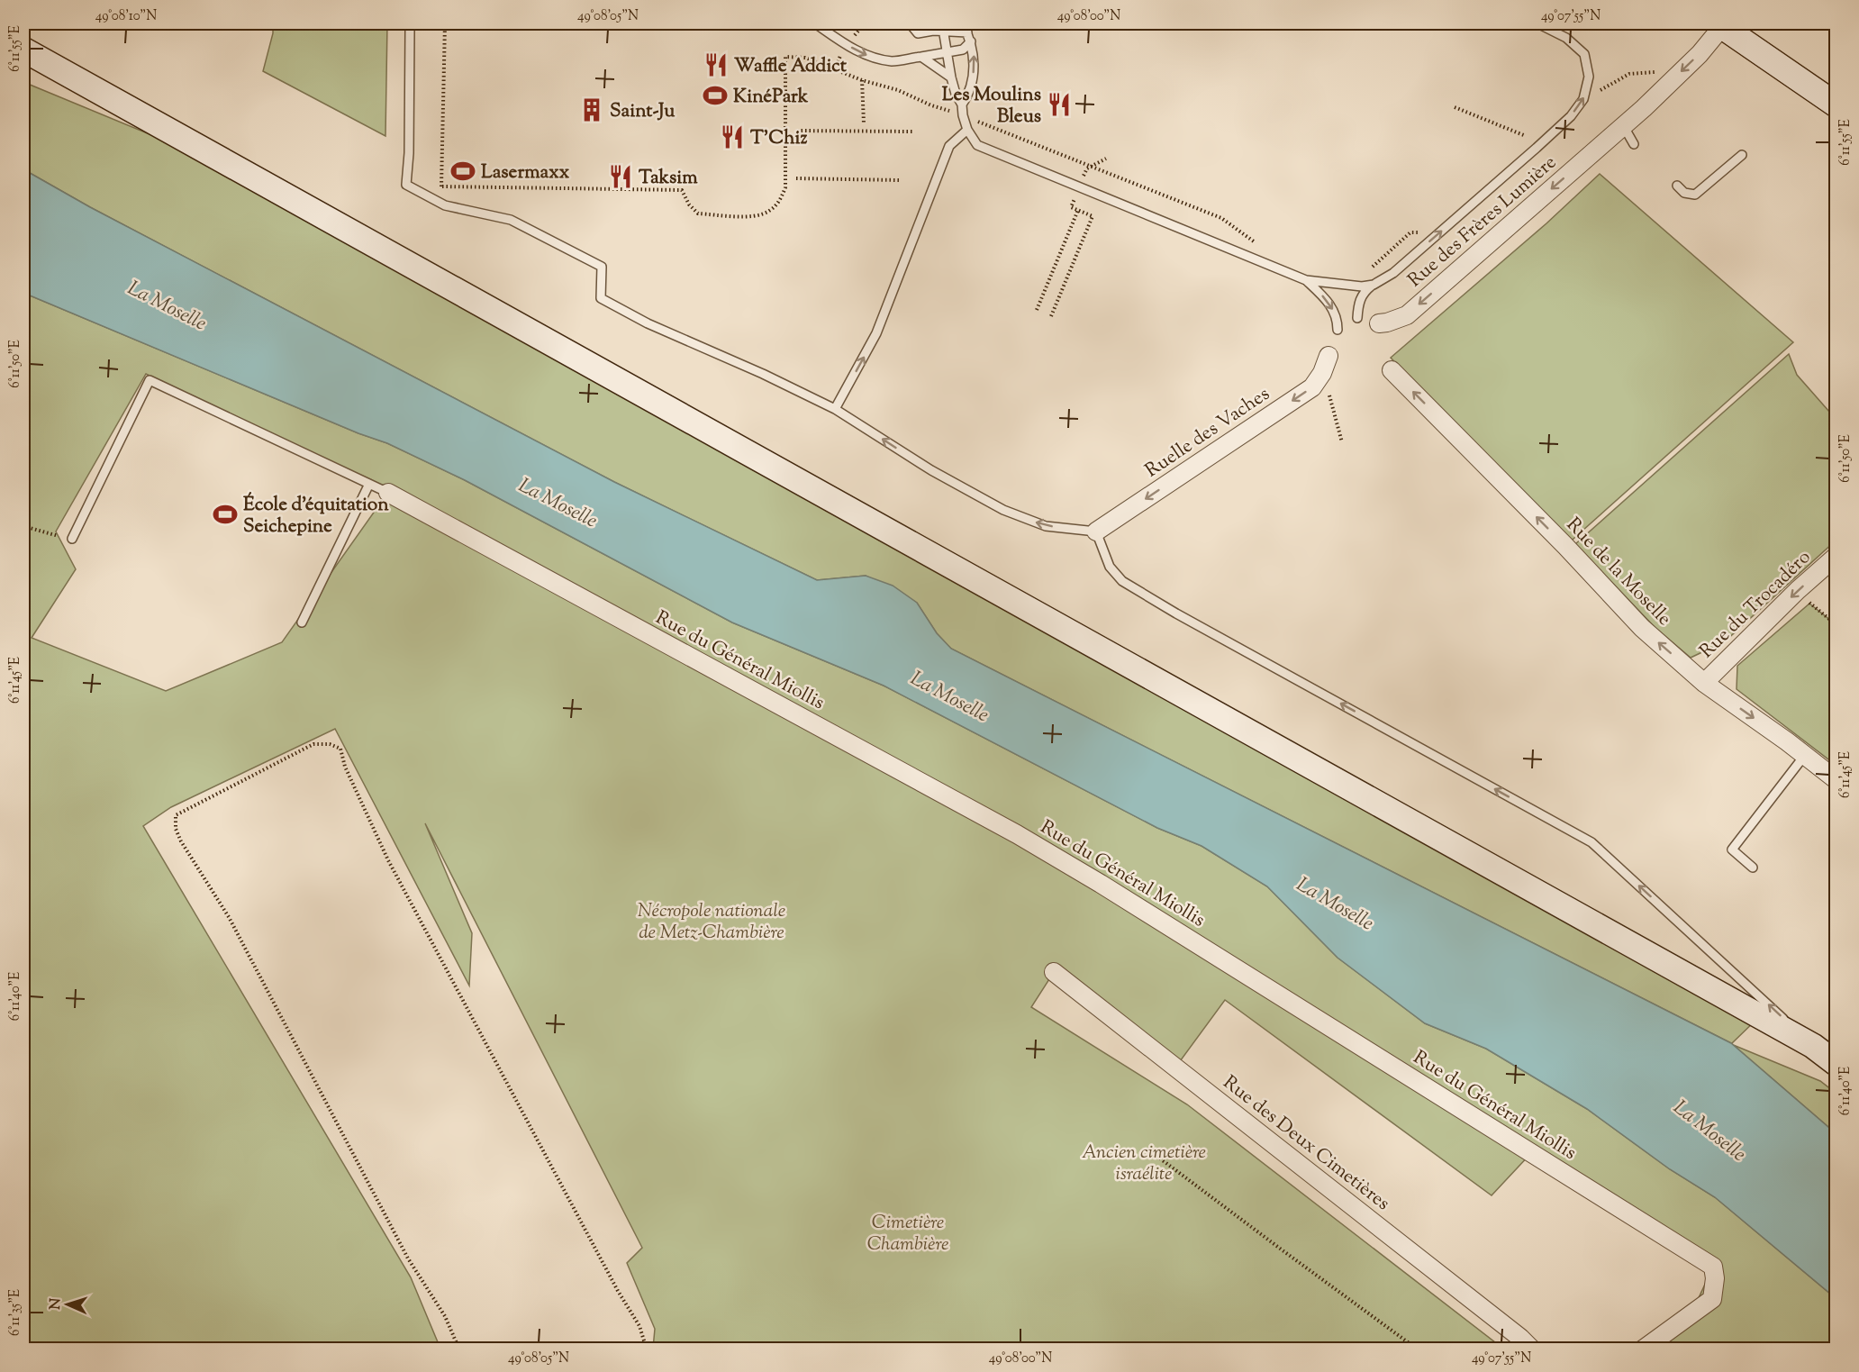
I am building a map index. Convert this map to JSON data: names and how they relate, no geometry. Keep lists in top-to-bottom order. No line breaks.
{"streets":{"street":["Rue des Frères Lumière","Ruelle des Vaches","Rue de la Moselle","Rue du Trocadéro","Rue du Général Miollis","Rue des Deux Cimetières"]},"crossings":[["Rue de la Moselle","Rue du Trocadéro"]],"one_way":["Rue des Frères Lumière","Ruelle des Vaches","Rue du Trocadéro"],"water":["La Moselle"],"parks":["Nécropole nationale de Metz-Chambière","Ancien cimetière israélite","Cimetière Chambière"],"places":{"restaurant":["Waffle Addict","Les Moulins Bleus","T'Chiz","Taksim"],"sports":["KinéPark","Lasermaxx","École d'équitation Seichepine"],"building":["Saint-Ju"]},"north":"left","coordinates":["49°08'10\"N","49°08'05\"N","49°08'00\"N","49°07'55\"N","6°11'55\"E","6°11'50\"E","6°11'45\"E","6°11'40\"E","6°11'35\"E"]}
